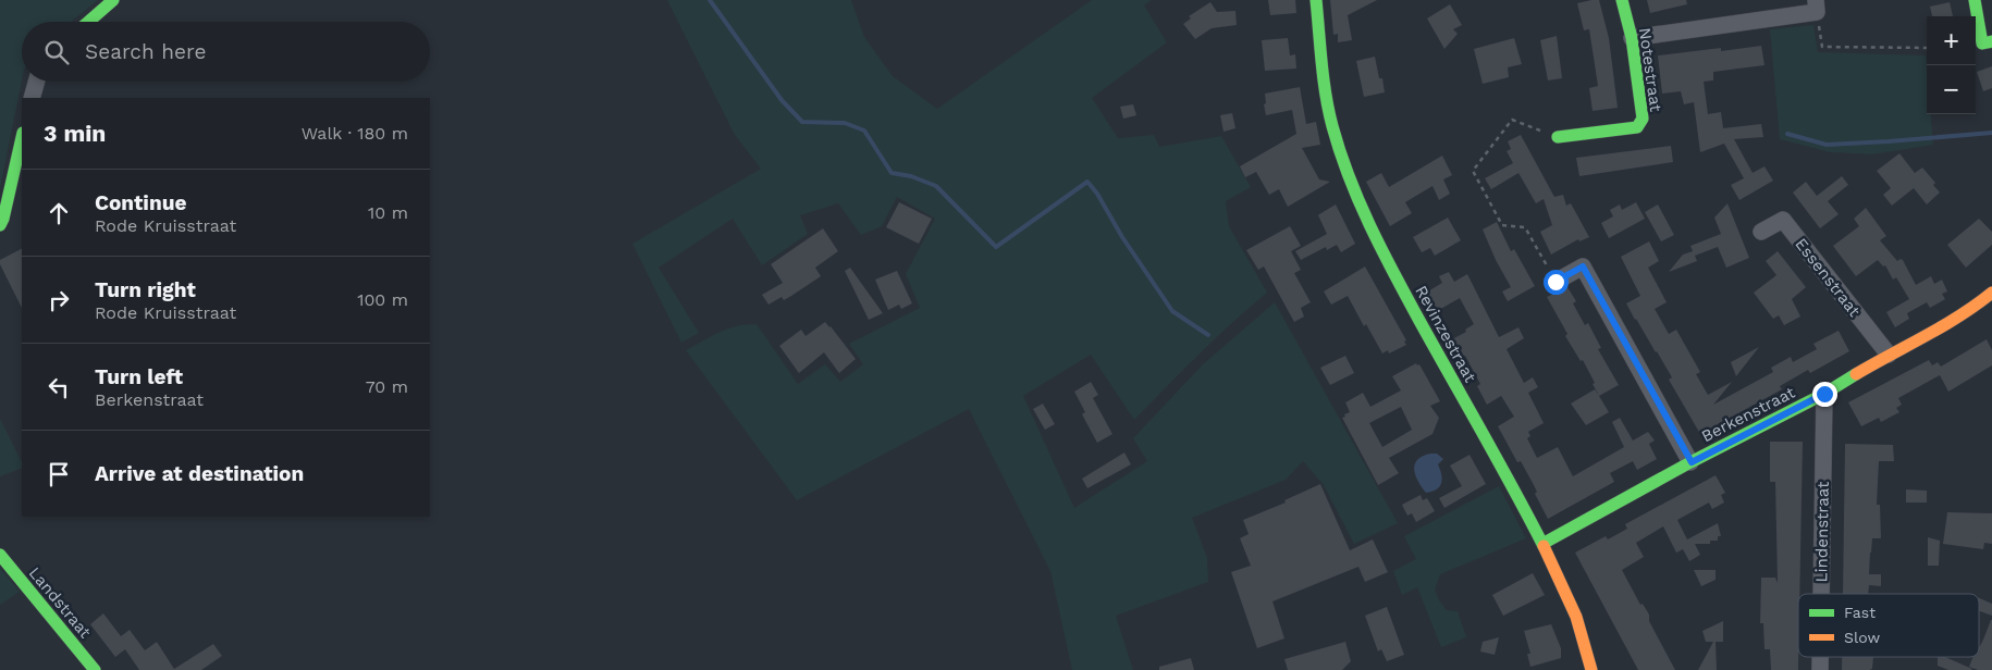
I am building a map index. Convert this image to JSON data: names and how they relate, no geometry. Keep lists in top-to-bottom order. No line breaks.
{"streets":{"street":["Notestraat","Essenstraat","Revinzestraat","Berkenstraat","Lindenstraat","Landstraat"]},"crossings":[["Essenstraat","Berkenstraat"],["Revinzestraat","Berkenstraat"],["Berkenstraat","Lindenstraat"]],"legend":["Fast","Slow"],"page":{"map_buttons":["+","−"],"search":"Search here","heading":["3 min","Walk · 180 m"],"list":[["Continue","Rode Kruisstraat","10 m"],["Turn right","Rode Kruisstraat","100 m"],["Turn left","Berkenstraat","70 m"],"Arrive at destination"]}}
